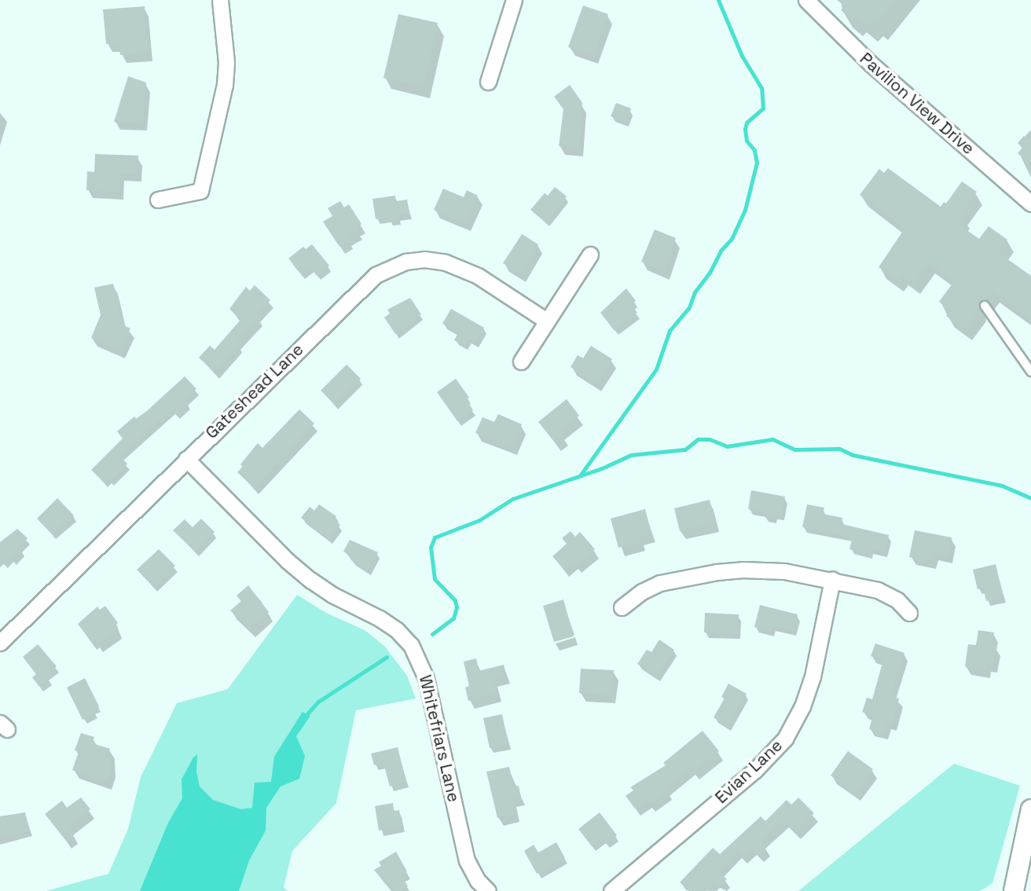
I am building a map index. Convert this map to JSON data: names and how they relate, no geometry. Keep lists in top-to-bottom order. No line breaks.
{"streets":{"street":["Pavilion View Drive","Gateshead Lane","Whitefriars Lane","Evian Lane"]},"crossings":[["Gateshead Lane","Whitefriars Lane"]]}
